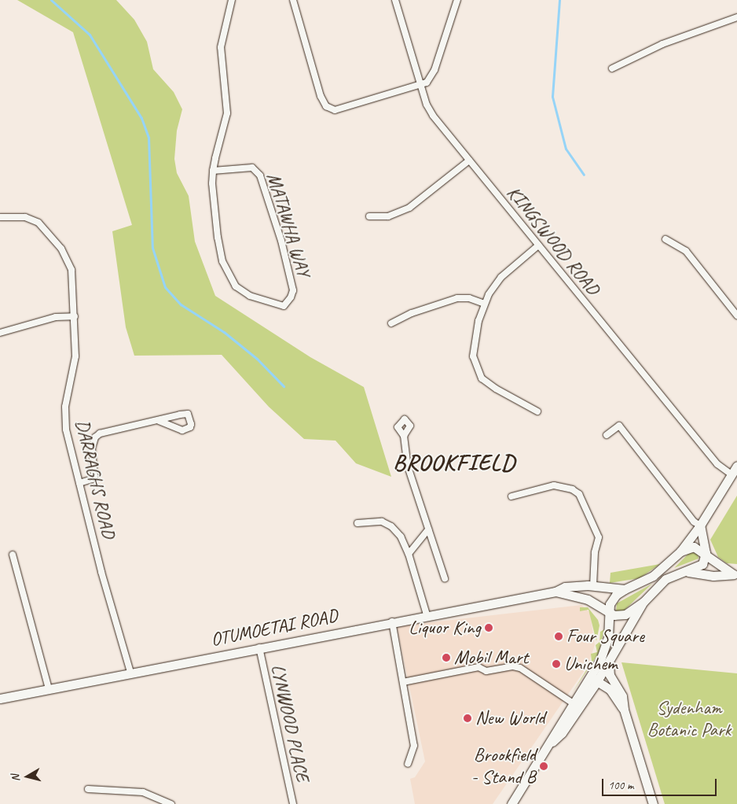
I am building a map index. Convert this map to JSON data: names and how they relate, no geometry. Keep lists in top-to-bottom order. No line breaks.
{"streets":{"main road":["OTUMOETAI ROAD"],"street":["MATAWHA WAY","KINGSWOOD ROAD","DARRAGHS ROAD","LYNWOOD PLACE"]},"crossings":[["DARRAGHS ROAD","OTUMOETAI ROAD"],["OTUMOETAI ROAD","LYNWOOD PLACE"]],"districts":["BROOKFIELD"],"parks":["Sydenham Botanic Park"],"places":["Liquor King","Four Square","Mobil Mart","Unichem","New World","Brookfield - Stand B"],"scale_bar":"100 m","north":"left"}
